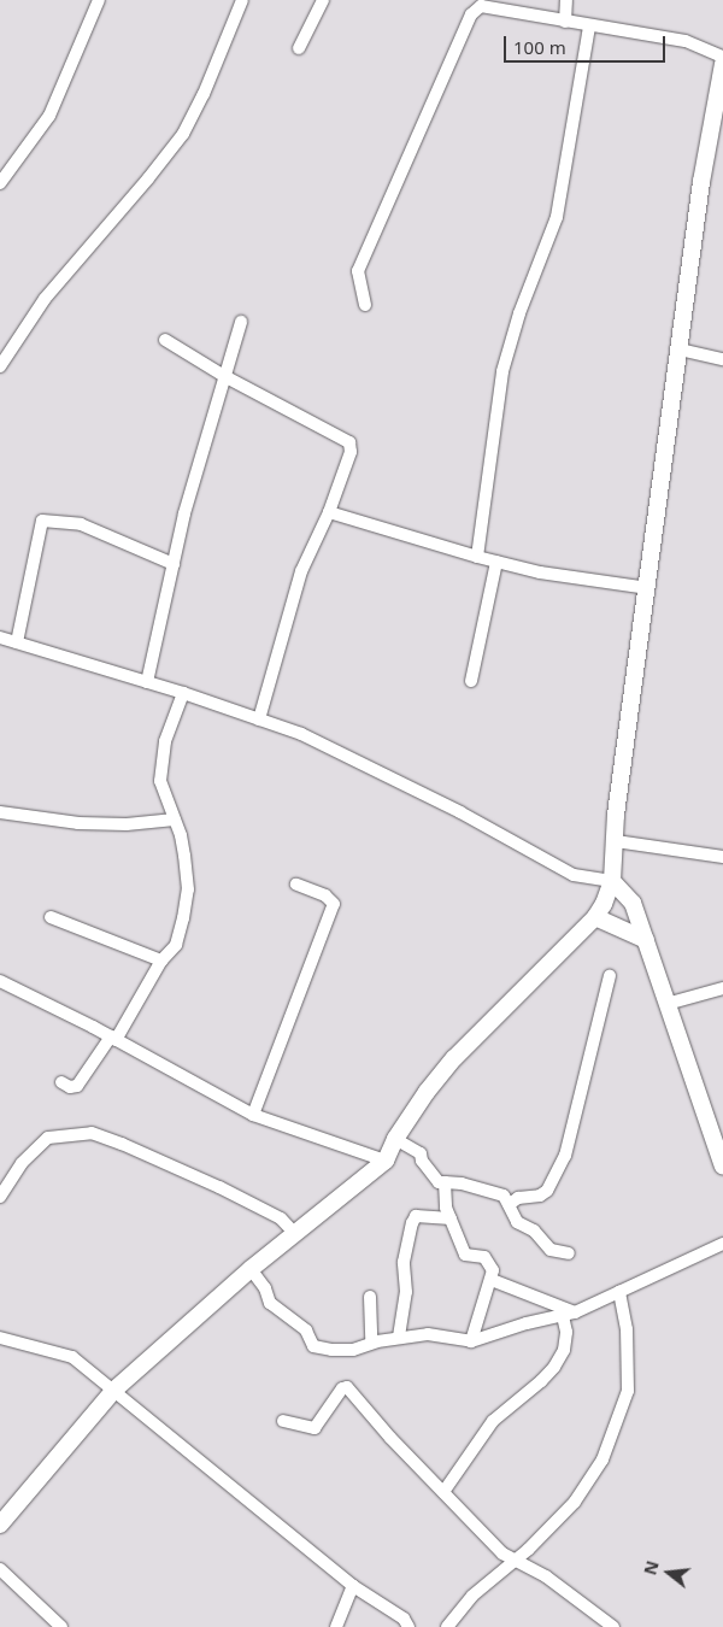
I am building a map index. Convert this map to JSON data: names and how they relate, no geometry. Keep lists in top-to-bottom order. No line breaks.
{"scale_bar":"100 m","north":"left"}
